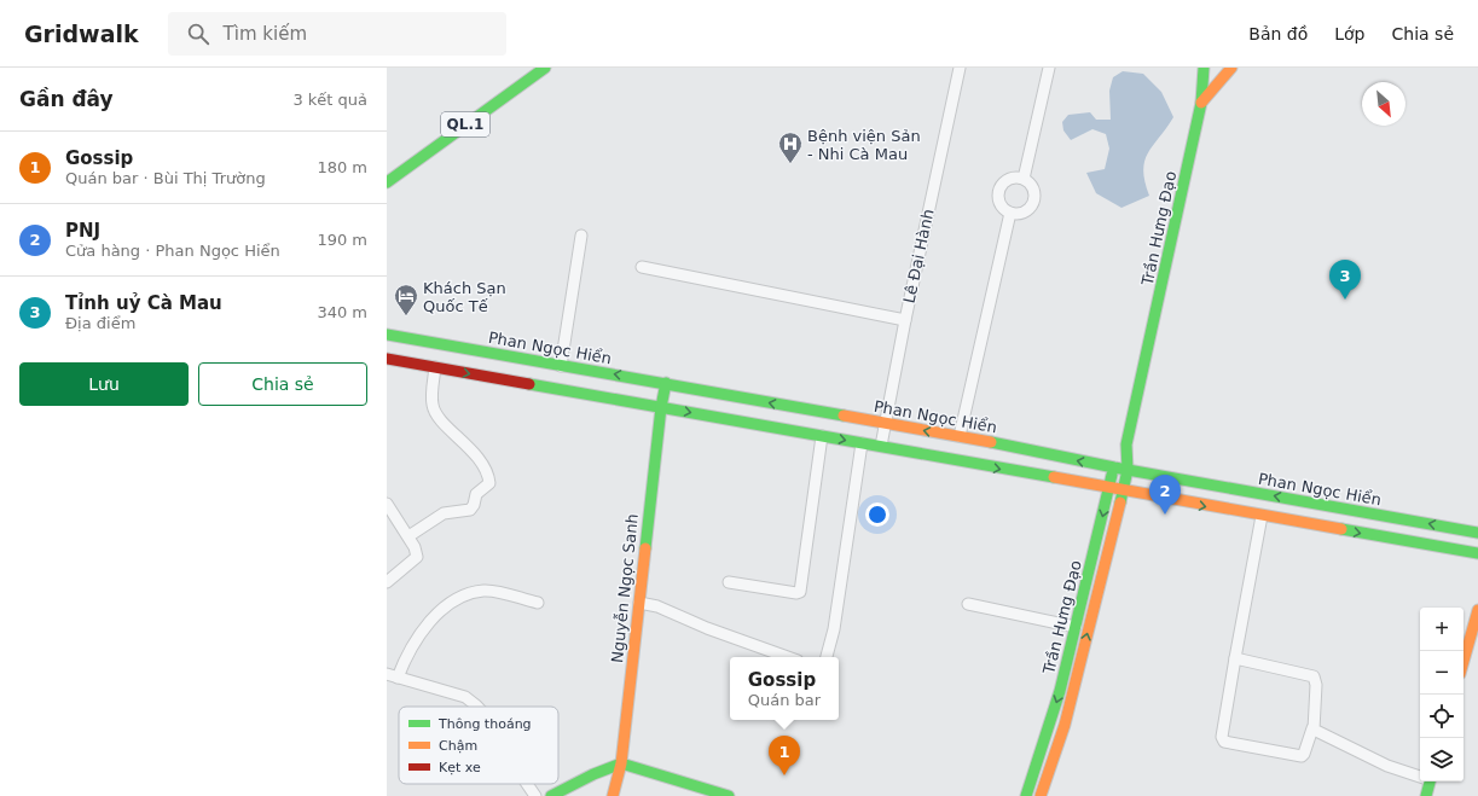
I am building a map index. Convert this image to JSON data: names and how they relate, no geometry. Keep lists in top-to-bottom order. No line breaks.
{"streets":{"main road":["QL.1","Trần Hưng Đạo","Phan Ngọc Hiển","Nguyễn Ngọc Sanh"],"street":["Lê Đại Hành"]},"crossings":[["Trần Hưng Đạo","Phan Ngọc Hiển"],["Lê Đại Hành","Phan Ngọc Hiển"],["Phan Ngọc Hiển","Nguyễn Ngọc Sanh"]],"places":{"hospital":["Bệnh viện Sản - Nhi Cà Mau"],"hotel":["Khách Sạn Quốc Tế"]},"legend":["Thông thoáng","Chậm","Kẹt xe"],"north":"bottom right","page":{"header":"Gridwalk","search":"Tìm kiếm","nav":["Bản đồ","Lớp","Chia sẻ"],"heading":["Gần đây","3 kết quả"],"list":[{"mark":"1","name":"Gossip","note":"Quán bar · Bùi Thị Trường","value":"180 m"},{"mark":"2","name":"PNJ","note":"Cửa hàng · Phan Ngọc Hiển","value":"190 m"},{"mark":"3","name":"Tỉnh uỷ Cà Mau","note":"Địa điểm","value":"340 m"}],"pins":["3","2","1"],"buttons":["Lưu","Chia sẻ"],"map_buttons":["+","−"],"popup":["Gossip","Quán bar"]}}
